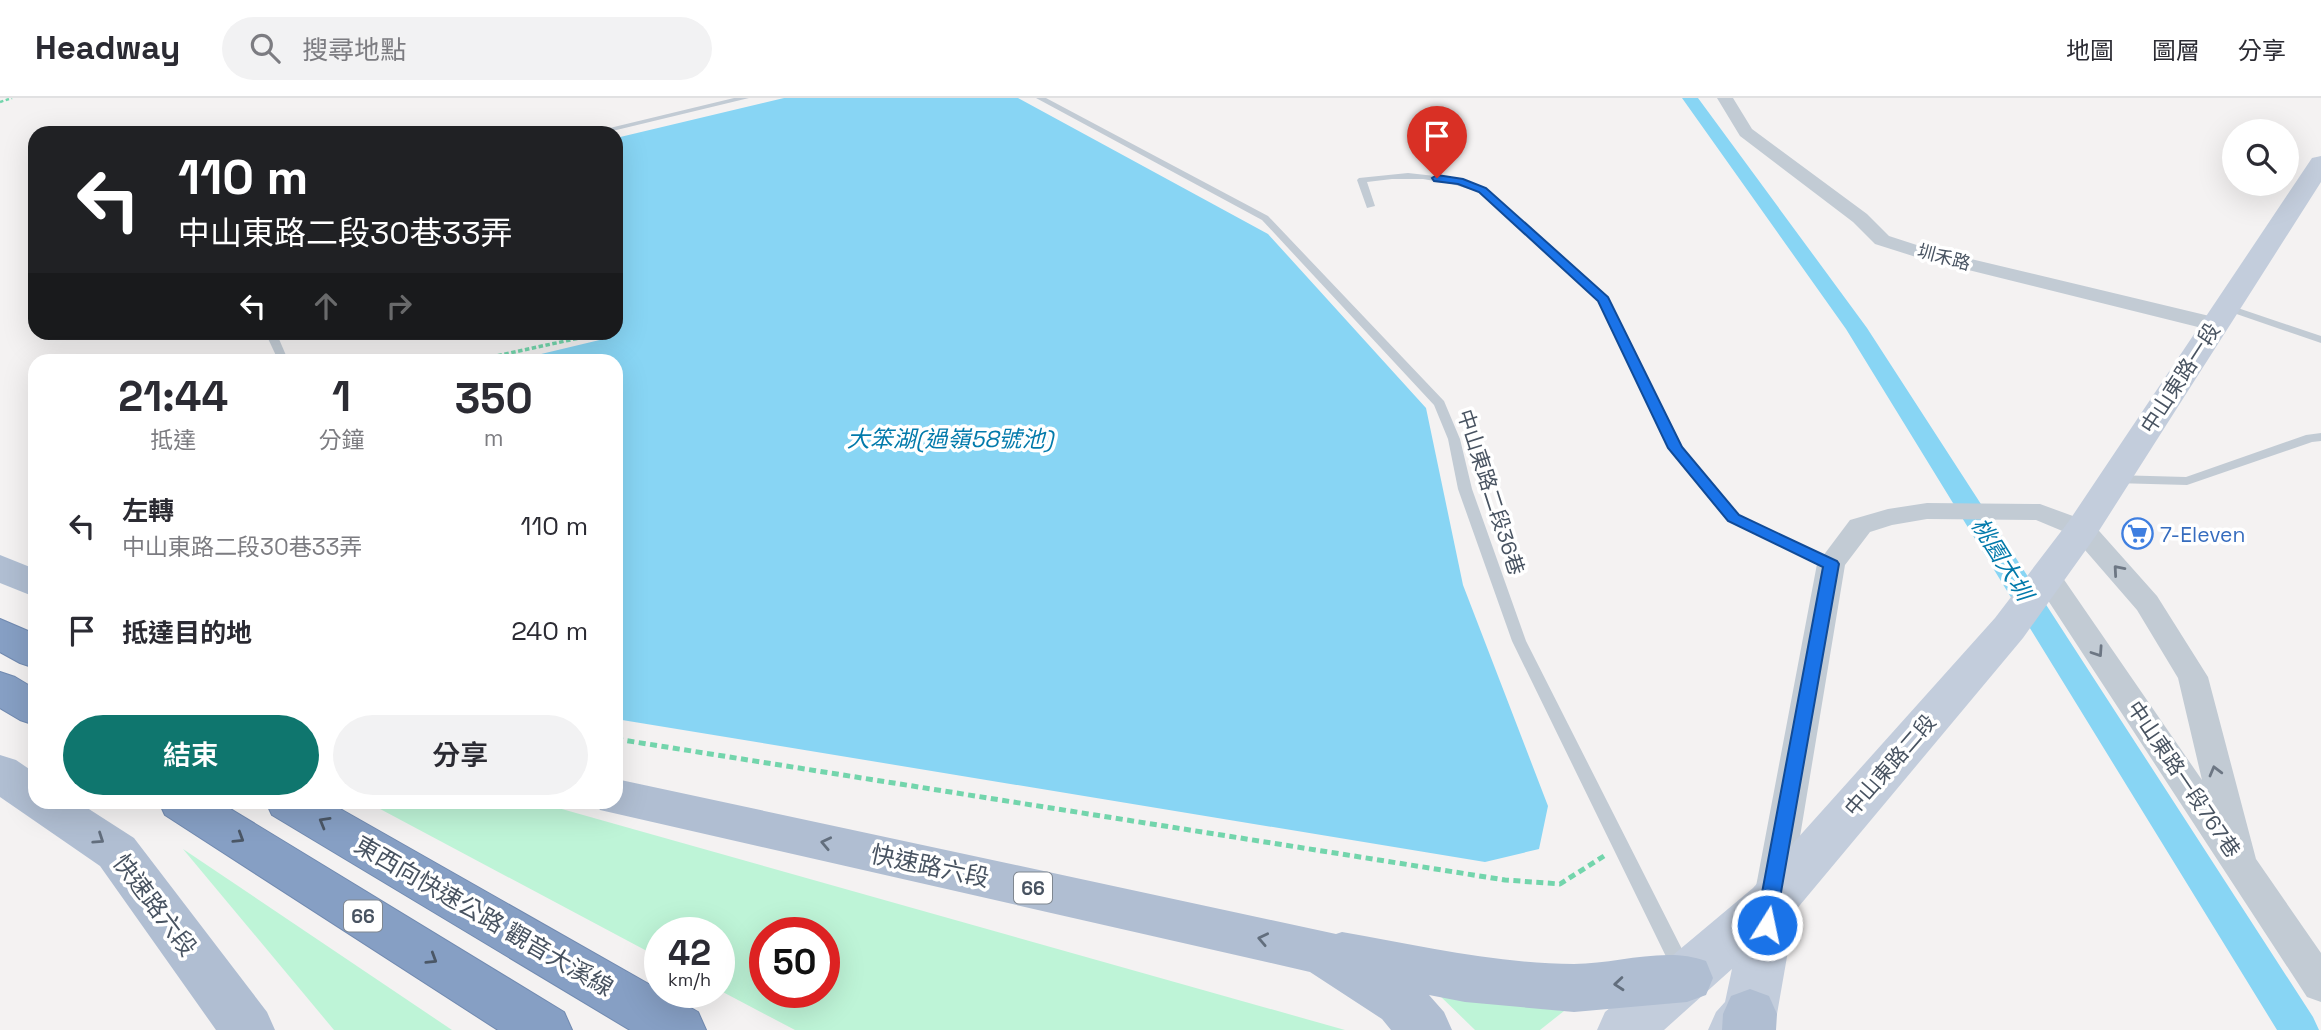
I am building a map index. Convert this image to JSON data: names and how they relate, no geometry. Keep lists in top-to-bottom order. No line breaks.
{"streets":{"highway":["66","東西向快速公路 觀音大溪線"],"main road":["中山東路一段","中山東路二段","快速路六段"],"street":["圳禾路","中山東路一段767巷"],"lane":["中山東路二段36巷"]},"crossings":[["圳禾路","中山東路一段"],["中山東路一段","中山東路二段"],["中山東路一段","中山東路一段767巷"],["中山東路二段36巷","中山東路二段"],["中山東路二段","中山東路一段767巷"]],"water":["大笨湖(過嶺58號池)","桃園大圳"],"places":{"supermarket":["7-Eleven"]},"page":{"header":"Headway","search":"搜尋地點","nav":["地圖","圖層","分享"],"turn":["110 m","中山東路二段30巷33弄"],"eta":["21:44","抵達","1","分鐘","350","m"],"list":[{"name":"左轉","note":"中山東路二段30巷33弄","value":"110 m"},{"name":"抵達目的地","value":"240 m"}],"buttons":["結束","分享"],"speed":"42 km/h","limit":"50"}}
